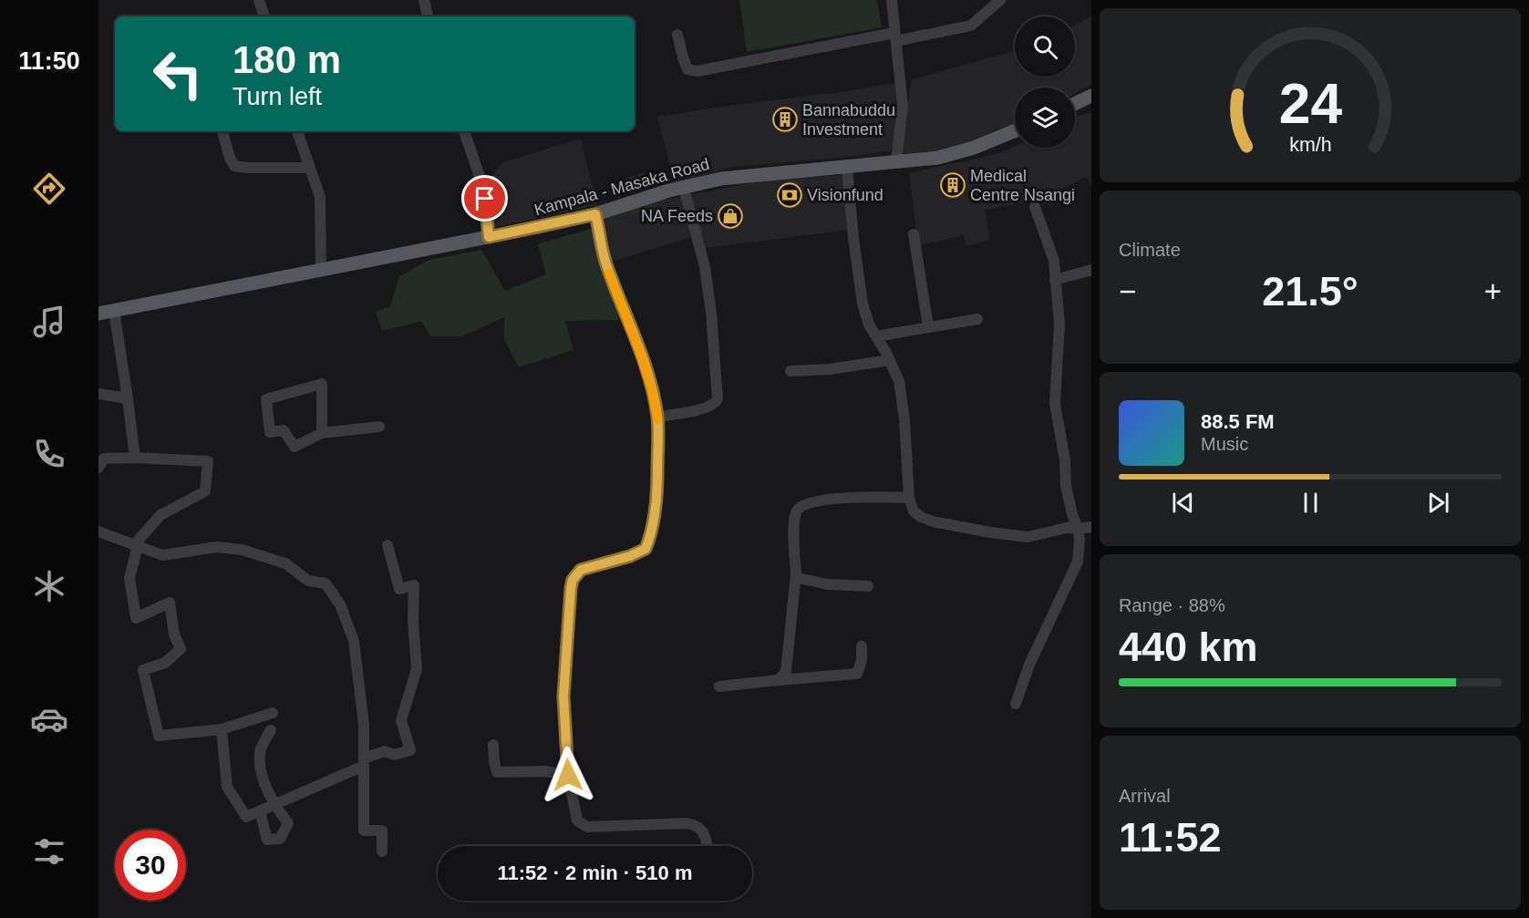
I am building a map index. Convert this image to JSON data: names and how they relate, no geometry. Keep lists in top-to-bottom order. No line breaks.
{"streets":{"main road":["Kampala - Masaka Road"]},"places":{"building":["Bannabuddu Investment","Medical Centre Nsangi"],"bank":["Visionfund"],"shop":["NA Feeds"]},"page":{"tabs":"11:50","turn":["180 m","Turn left"],"tile":["Climate",["Range · 88%","440 km"],["Arrival","11:52"]],"heat":["−","21.5°","+"],"song":["88.5 FM","Music"],"limit":"30","trip":"11:52 · 2 min · 510 m","gauge":["24","km/h"]}}
